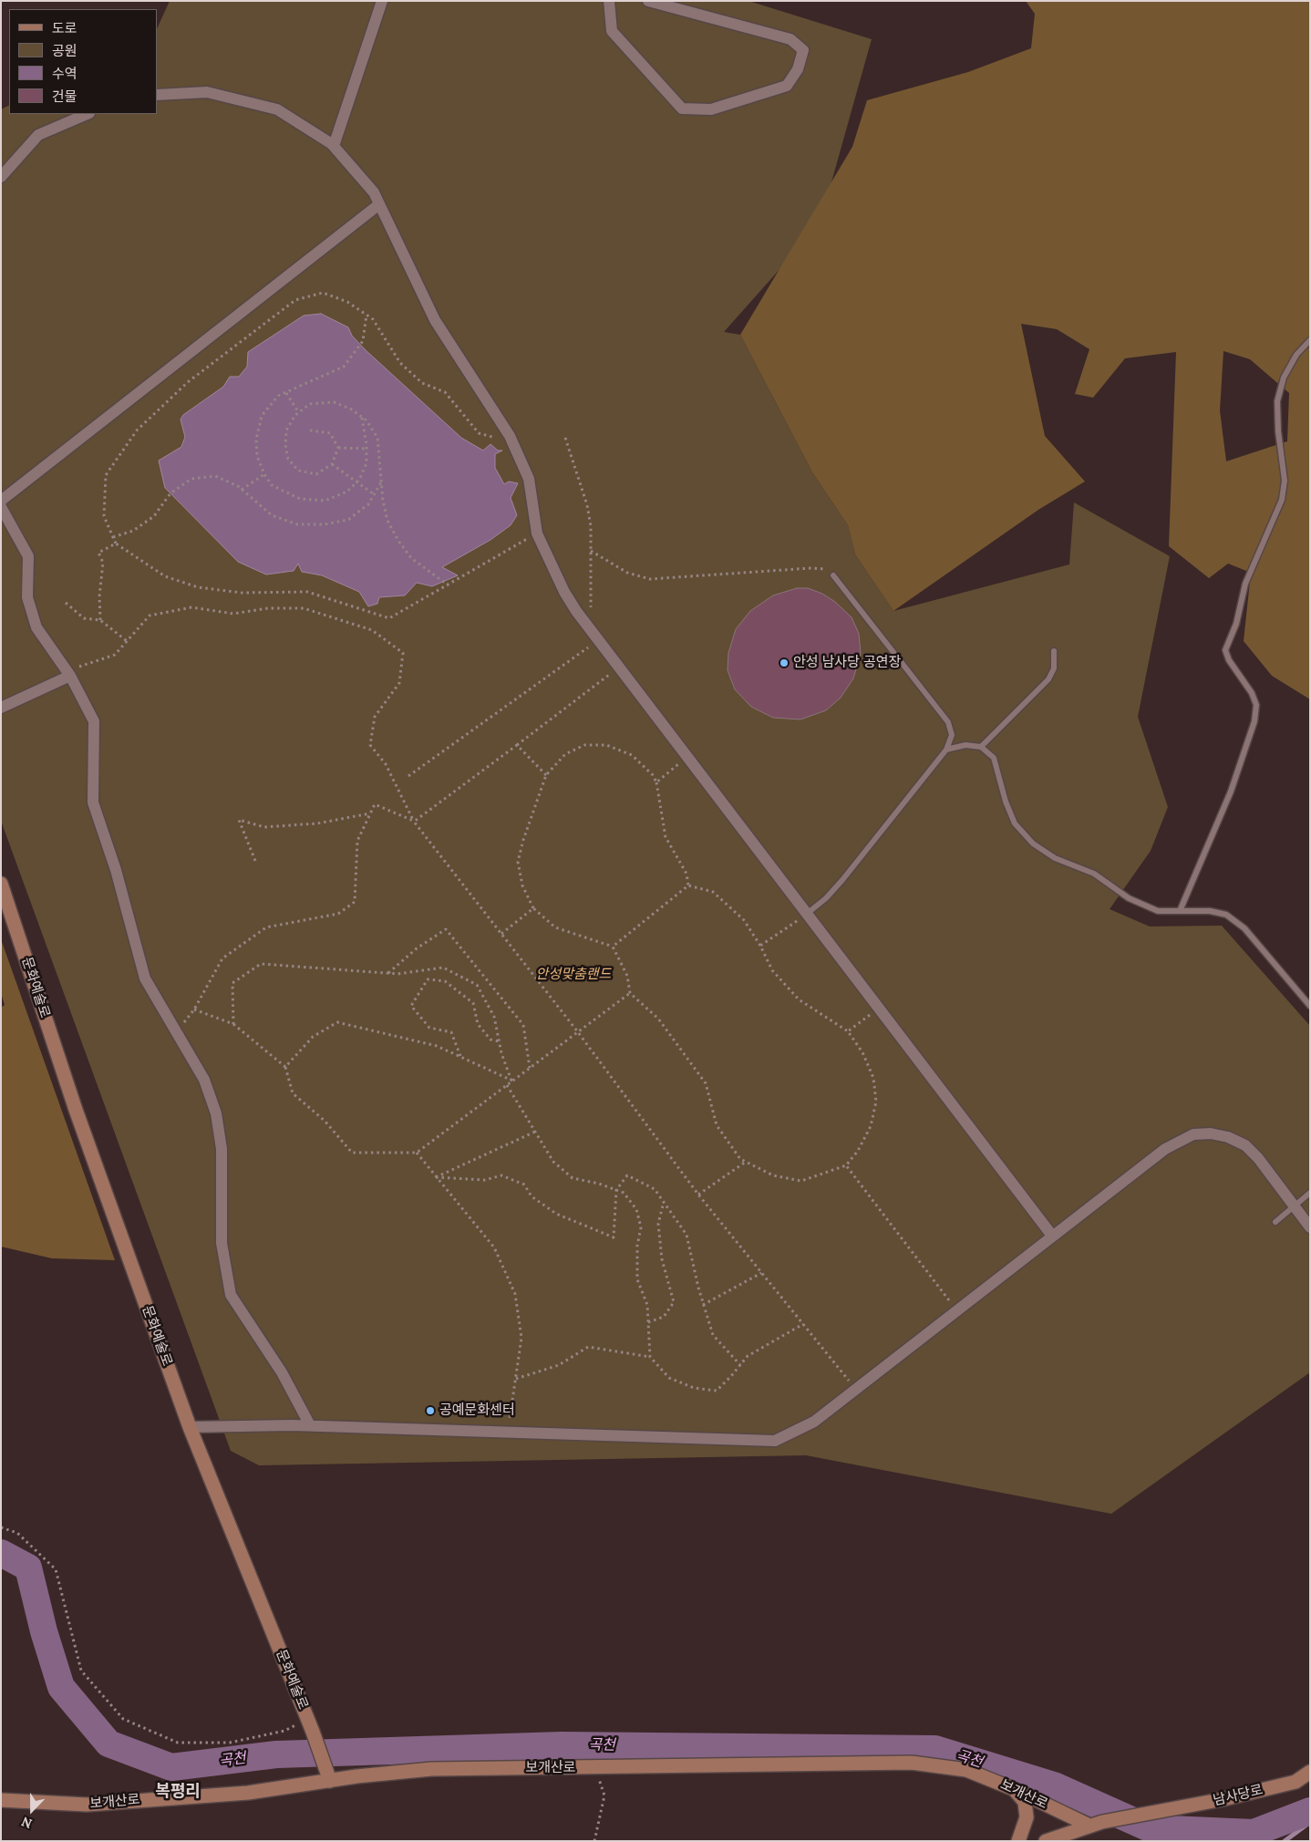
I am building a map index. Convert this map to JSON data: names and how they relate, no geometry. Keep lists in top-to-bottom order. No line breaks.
{"streets":{"street":["문화예술로","보개산로","남사당로"]},"crossings":[["문화예술로","보개산로"],["보개산로","남사당로"]],"districts":["복평리"],"water":["곡천"],"parks":["안성맞춤랜드"],"places":["안성 남사당 공연장","공예문화센터"],"legend":["도로","공원","수역","건물"],"north":"bottom"}
